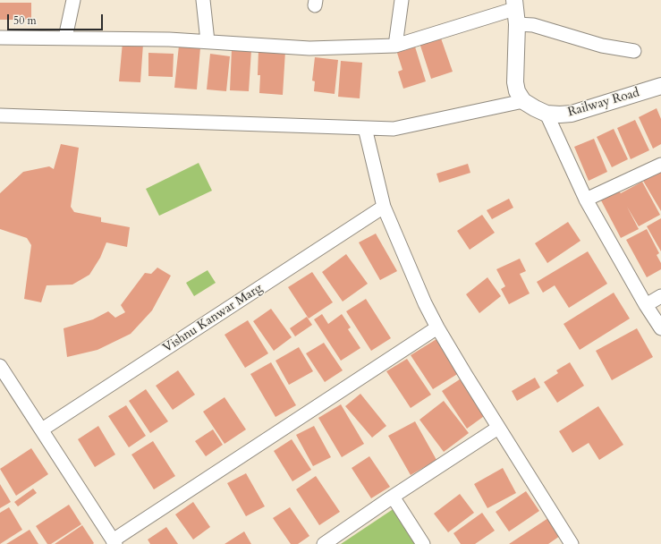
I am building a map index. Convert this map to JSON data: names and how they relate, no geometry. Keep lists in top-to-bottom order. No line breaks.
{"streets":{"street":["Railway Road","Vishnu Kanwar Marg"]},"scale_bar":"50 m"}
